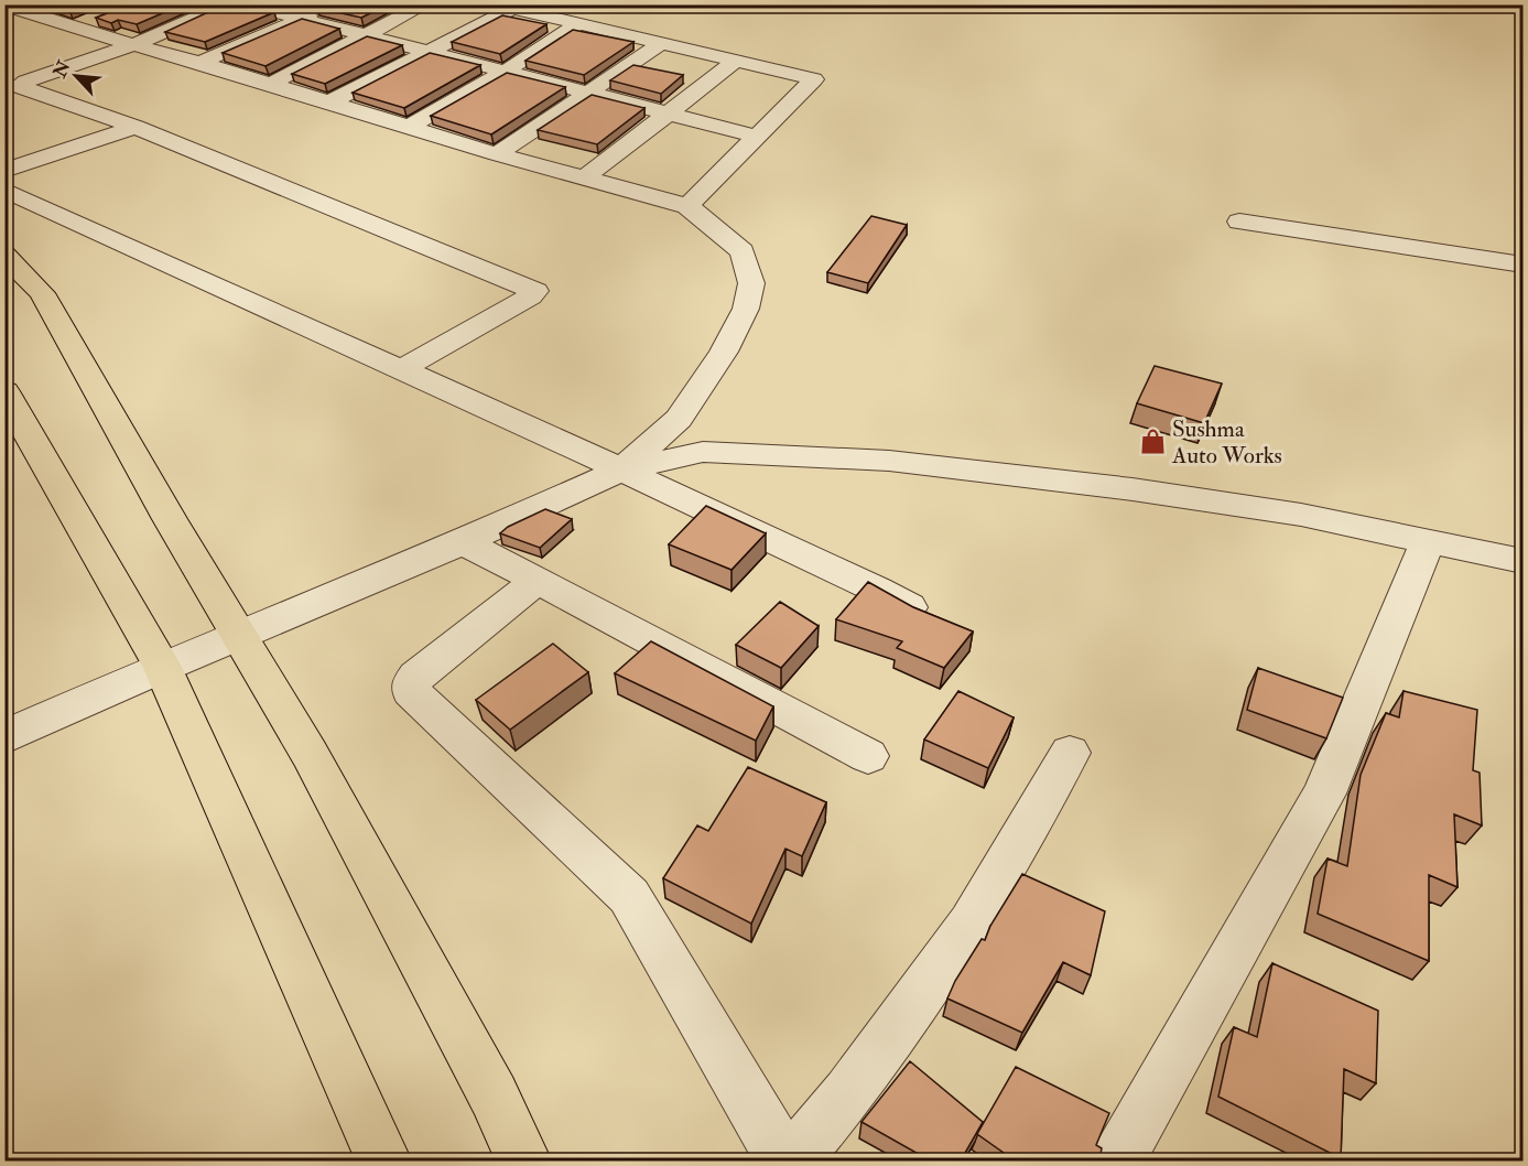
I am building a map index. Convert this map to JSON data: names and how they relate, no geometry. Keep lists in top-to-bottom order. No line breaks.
{"places":{"shop":["Sushma Auto Works"]},"north":"top left"}
